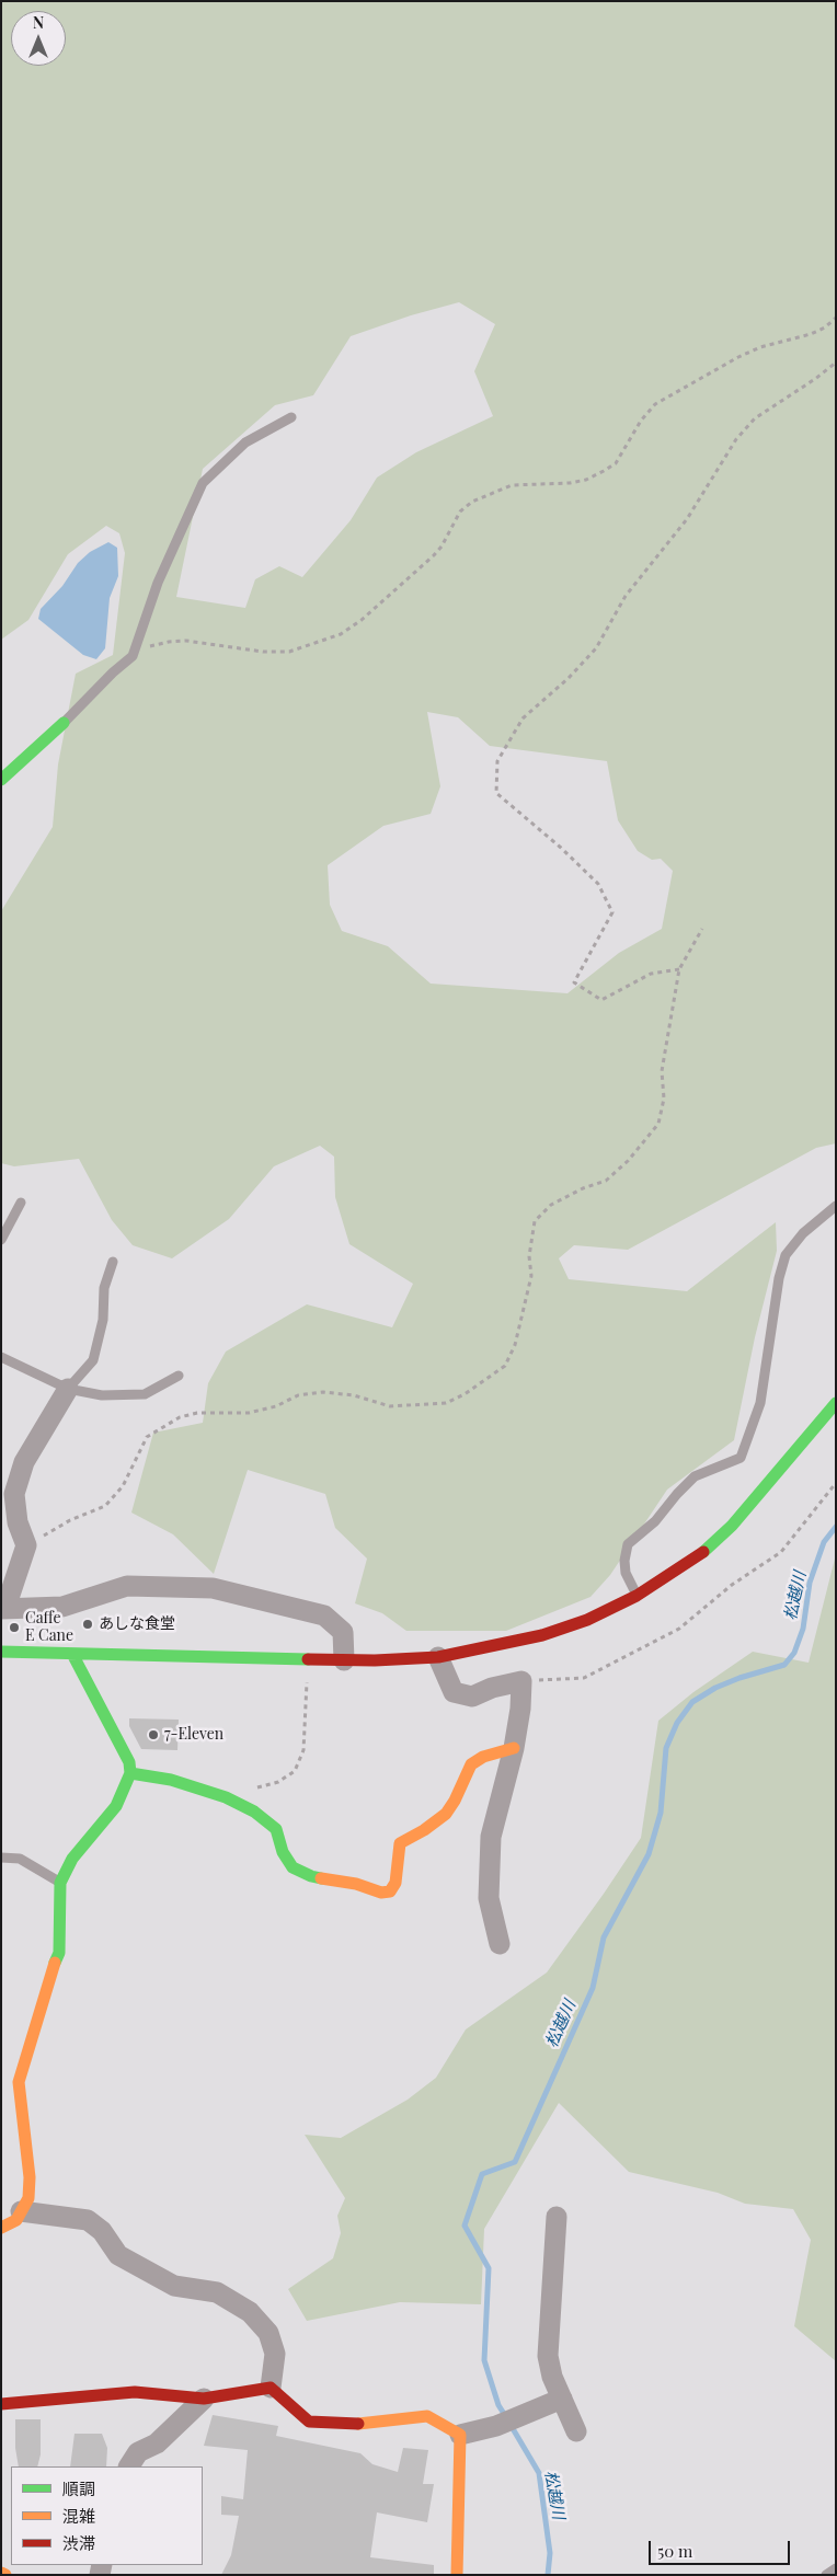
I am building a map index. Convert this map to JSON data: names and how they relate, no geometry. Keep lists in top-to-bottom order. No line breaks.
{"water":["松越川"],"places":["あしな食堂","Caffe E Cane","7-Eleven"],"legend":["順調","混雑","渋滞"],"scale_bar":"50 m","north":"top"}
